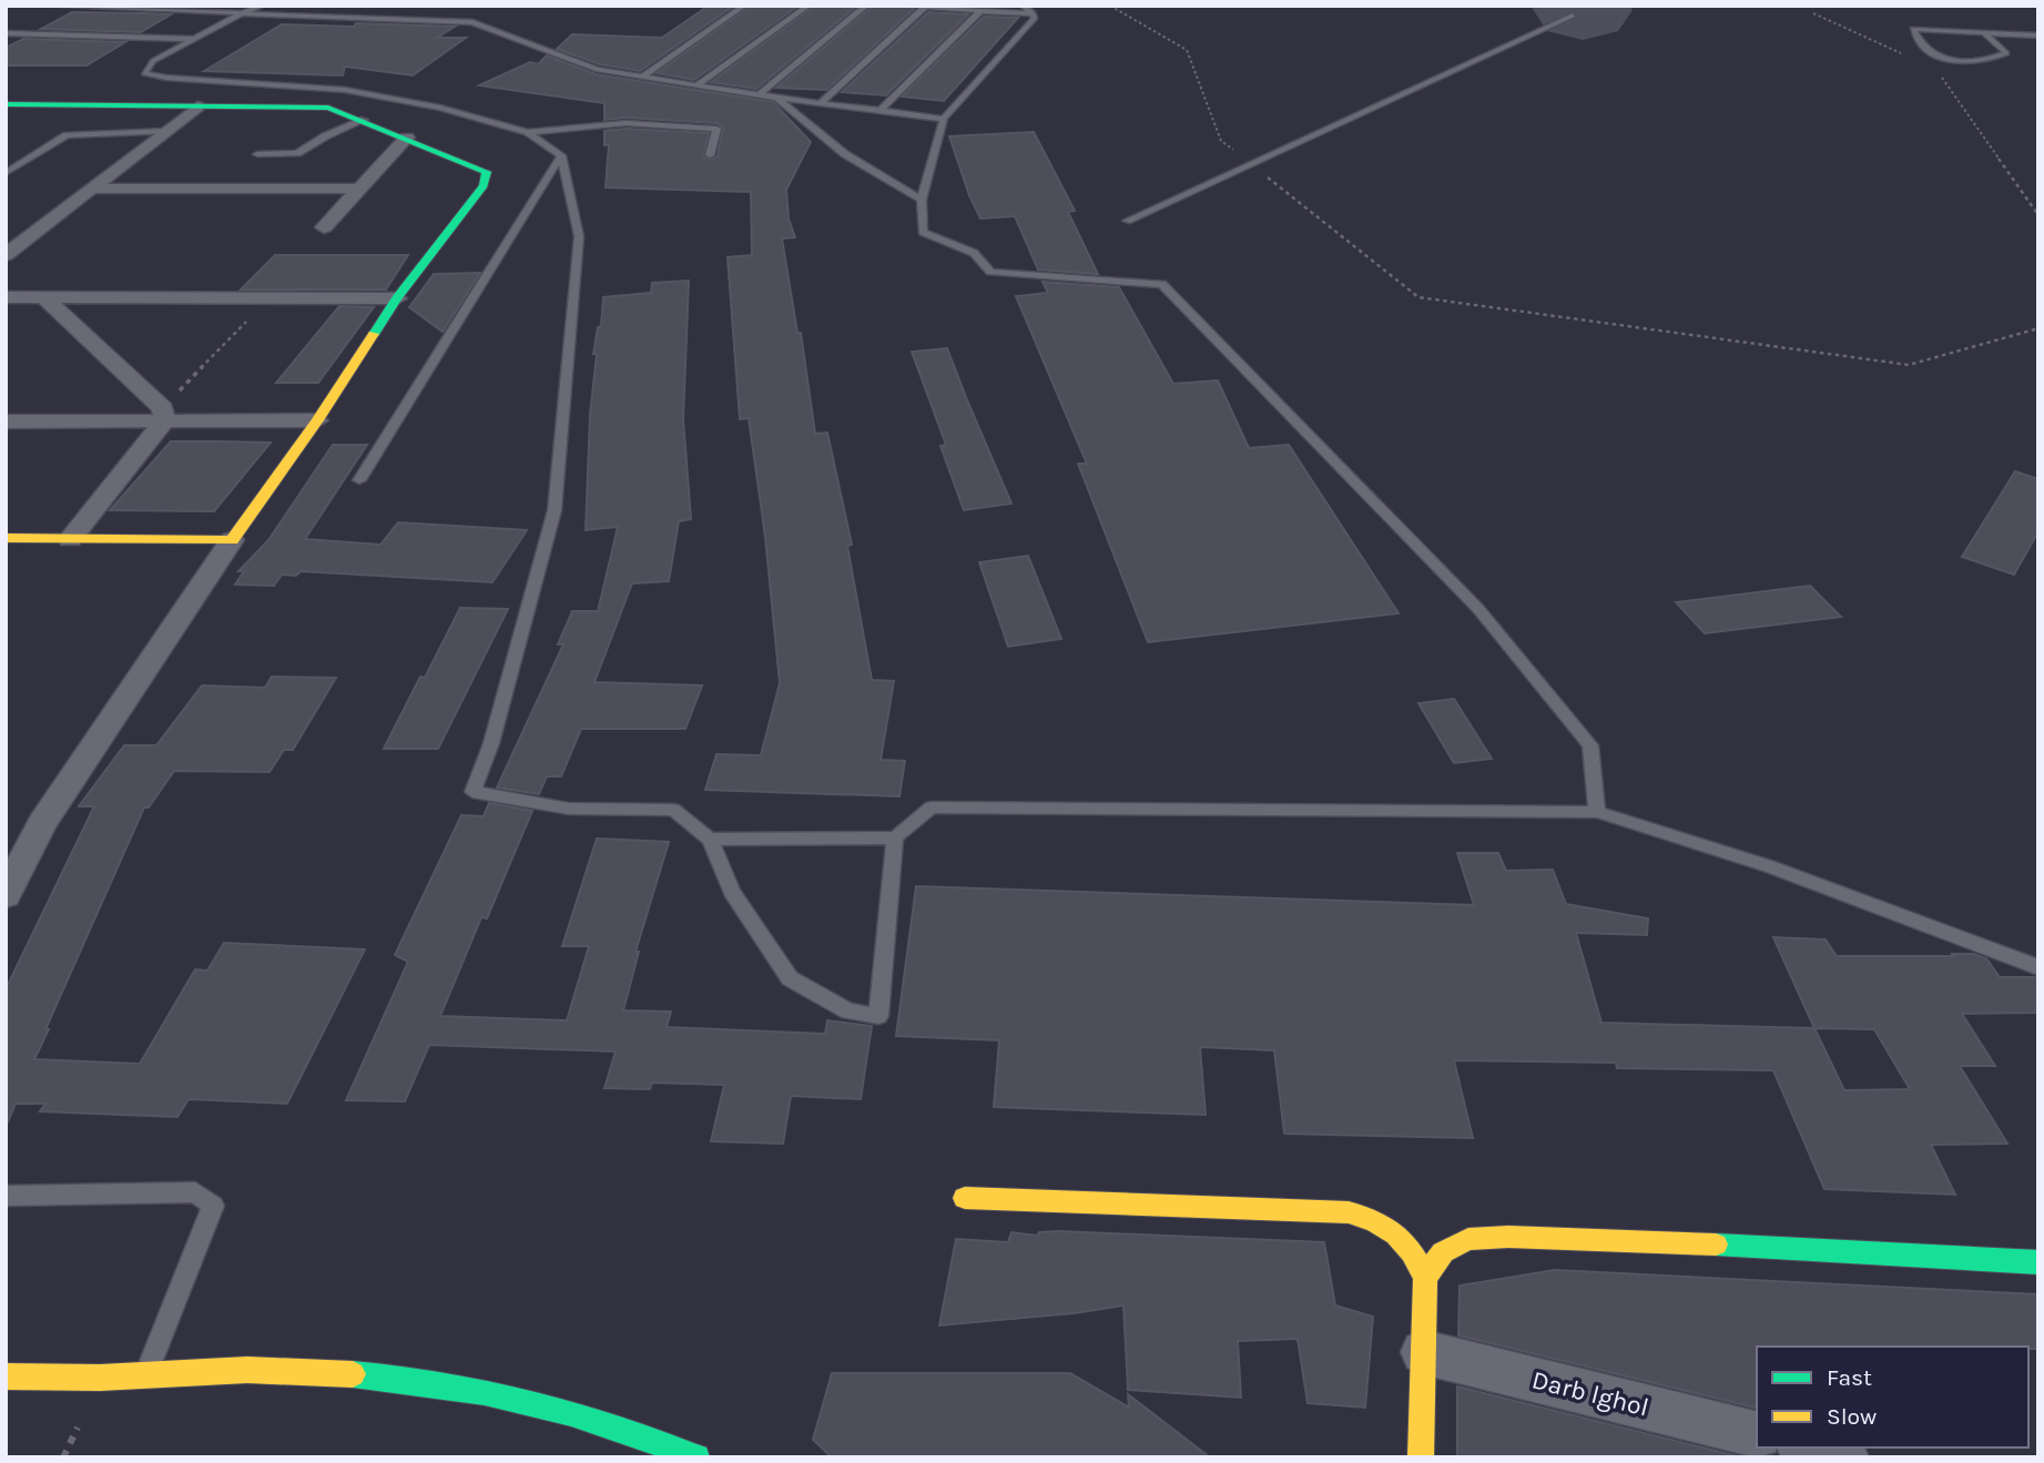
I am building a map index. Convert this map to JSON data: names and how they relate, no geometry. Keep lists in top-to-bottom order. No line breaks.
{"streets":{"street":["Darb lghol"]},"legend":["Fast","Slow"]}
